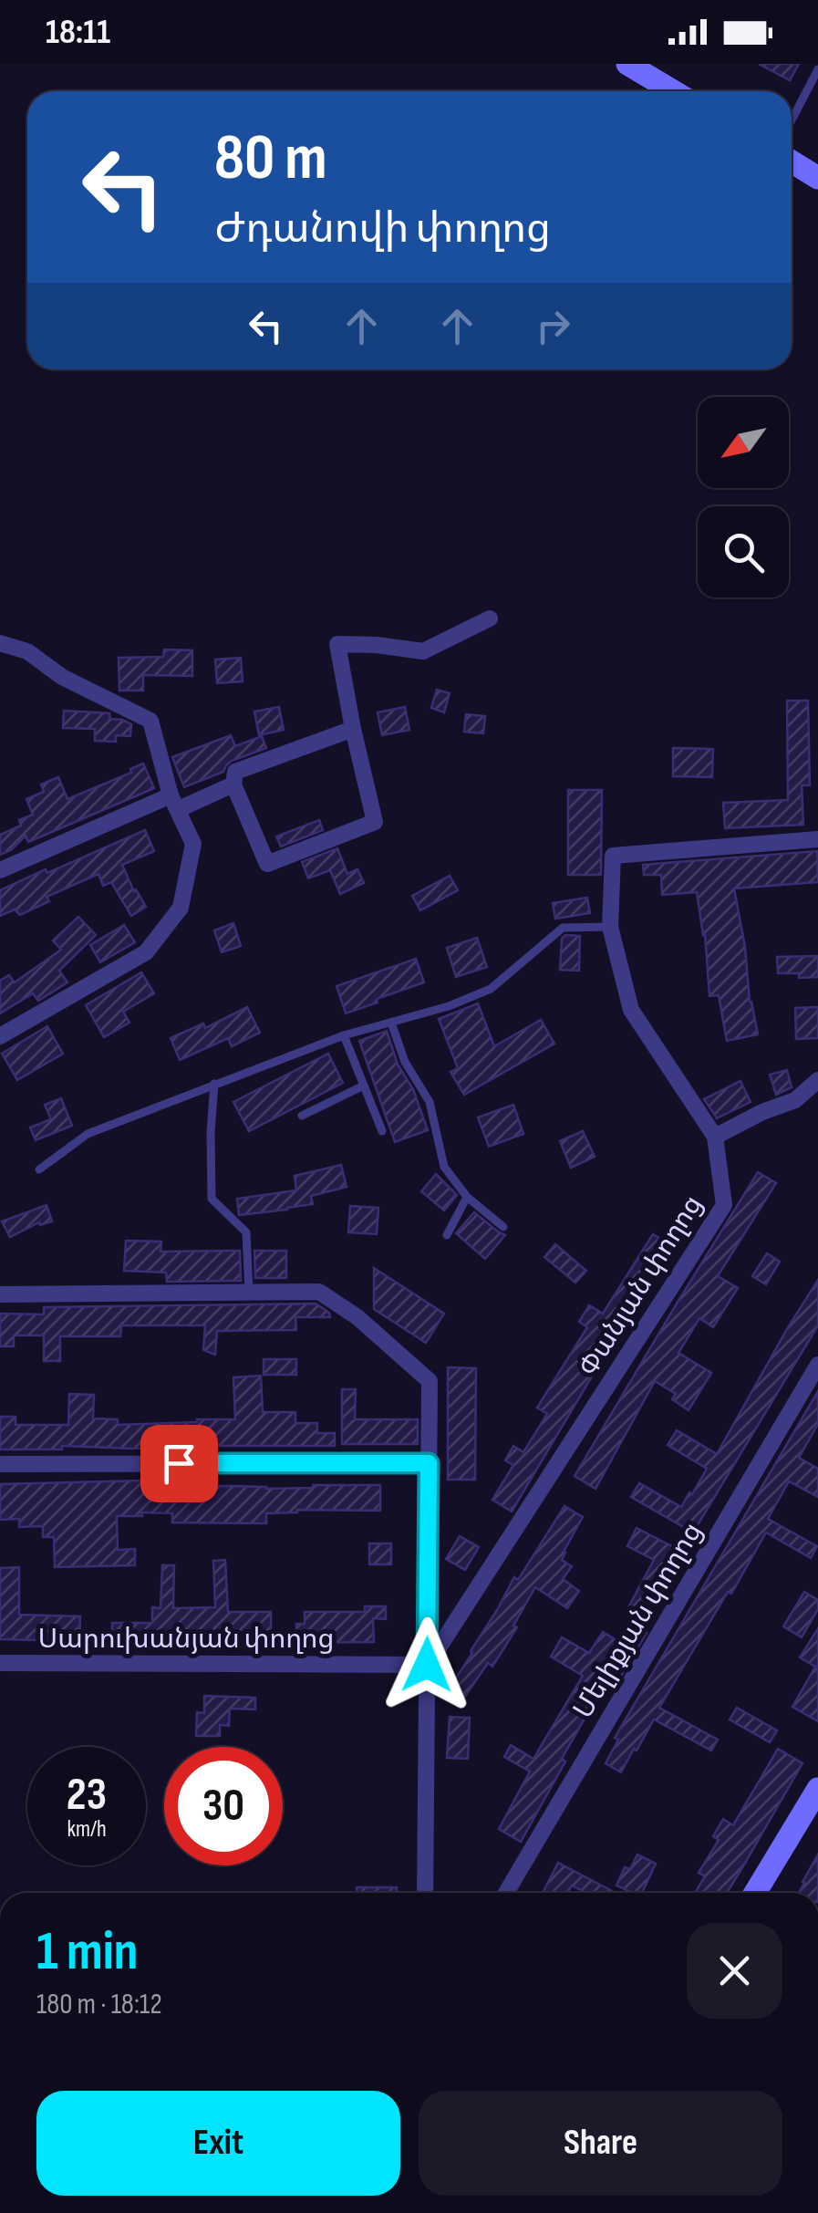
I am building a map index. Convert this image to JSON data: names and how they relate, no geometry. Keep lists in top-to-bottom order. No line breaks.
{"streets":{"street":["Փանյան փողոց","Մելիքյան փողոց","Սարուխանյան փողոց"]},"crossings":[["Փանյան փողոց","Սարուխանյան փողոց"]],"north":"bottom left","page":{"status":"18:11","turn":["80 m","Ժդանովի փողոց"],"speed":"23 km/h","limit":"30","heading":["1 min","180 m · 18:12"],"buttons":["Exit","Share"]}}
